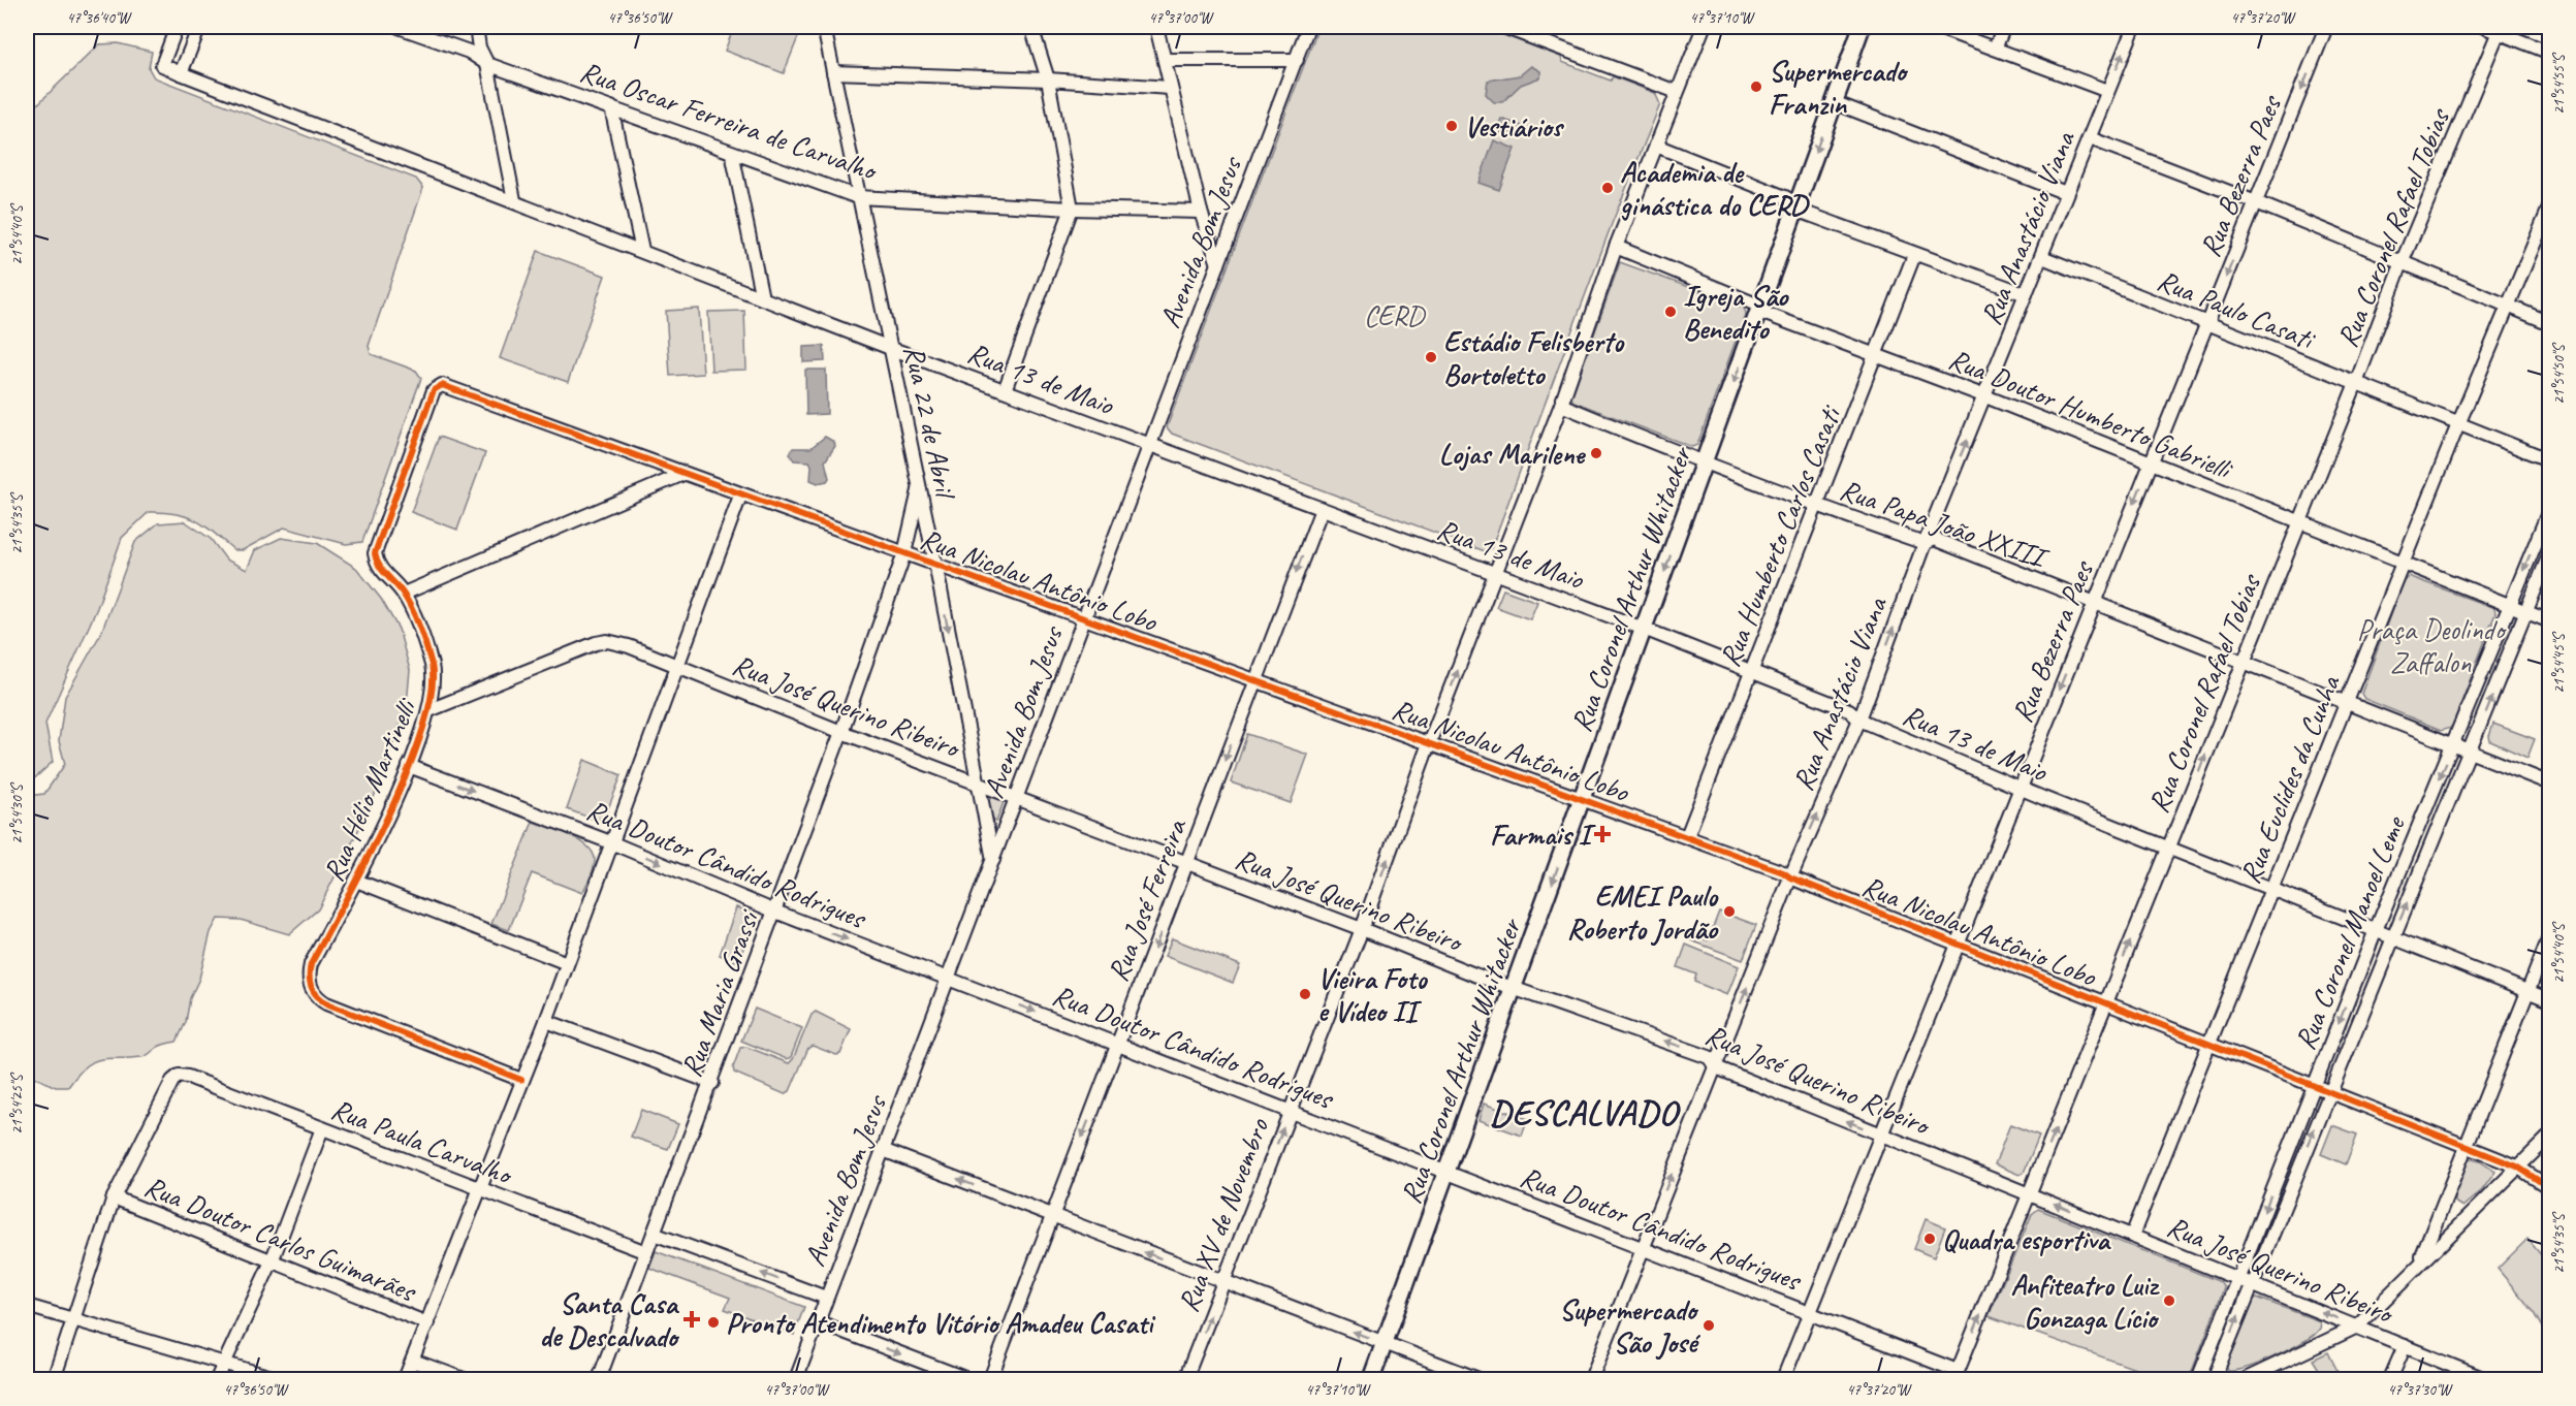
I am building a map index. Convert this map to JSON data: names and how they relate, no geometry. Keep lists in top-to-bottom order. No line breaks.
{"streets":{"main road":["Rua Coronel Arthur Whitacker"],"street":["Rua Oscar Ferreira de Carvalho","Rua Bezerra Paes","Rua Anastácio Viana","Rua Coronel Rafael Tobias","Avenida Bom Jesus","Rua Paulo Casati","Rua 13 de Maio","Rua Doutor Humberto Gabrielli","Rua 22 de Abril","Rua Papa João XXIII","Rua Humberto Carlos Casati","Rua Nicolau Antônio Lobo","Rua José Querino Ribeiro","Rua Euclides da Cunha","Rua Hélio Martinelli","Rua Doutor Cândido Rodrigues","Rua José Ferreira","Rua Coronel Manoel Leme","Rua Maria Grassi","Rua Paula Carvalho","Rua XV de Novembro","Rua Doutor Carlos Guimarães"]},"crossings":[["Rua Oscar Ferreira de Carvalho","Rua 22 de Abril"],["Rua Bezerra Paes","Rua Paulo Casati"],["Rua Bezerra Paes","Rua 13 de Maio"],["Rua Bezerra Paes","Rua Doutor Humberto Gabrielli"],["Rua Bezerra Paes","Rua Papa João XXIII"],["Rua Bezerra Paes","Rua Nicolau Antônio Lobo"],["Rua Bezerra Paes","Rua José Querino Ribeiro"],["Rua Bezerra Paes","Rua Doutor Cândido Rodrigues"],["Rua Anastácio Viana","Rua Paulo Casati"],["Rua Anastácio Viana","Rua 13 de Maio"],["Rua Anastácio Viana","Rua Doutor Humberto Gabrielli"],["Rua Anastácio Viana","Rua Papa João XXIII"],["Rua Anastácio Viana","Rua Nicolau Antônio Lobo"],["Rua Anastácio Viana","Rua José Querino Ribeiro"],["Rua Anastácio Viana","Rua Doutor Cândido Rodrigues"],["Rua Coronel Rafael Tobias","Rua Paulo Casati"],["Rua Coronel Rafael Tobias","Rua 13 de Maio"],["Rua Coronel Rafael Tobias","Rua Doutor Humberto Gabrielli"],["Rua Coronel Rafael Tobias","Rua Papa João XXIII"],["Rua Coronel Rafael Tobias","Rua Nicolau Antônio Lobo"],["Rua Coronel Rafael Tobias","Rua José Querino Ribeiro"],["Rua Coronel Rafael Tobias","Rua Doutor Cândido Rodrigues"],["Avenida Bom Jesus","Rua 13 de Maio"],["Avenida Bom Jesus","Rua 22 de Abril"],["Avenida Bom Jesus","Rua Nicolau Antônio Lobo"],["Avenida Bom Jesus","Rua José Querino Ribeiro"],["Avenida Bom Jesus","Rua Doutor Cândido Rodrigues"],["Rua Paulo Casati","Rua Euclides da Cunha"],["Rua 13 de Maio","Rua 22 de Abril"],["Rua 13 de Maio","Rua Humberto Carlos Casati"],["Rua 13 de Maio","Rua Coronel Arthur Whitacker"],["Rua 13 de Maio","Rua Euclides da Cunha"],["Rua 13 de Maio","Rua José Ferreira"],["Rua 13 de Maio","Rua Coronel Manoel Leme"],["Rua 13 de Maio","Rua XV de Novembro"],["Rua Doutor Humberto Gabrielli","Rua Humberto Carlos Casati"],["Rua Doutor Humberto Gabrielli","Rua Coronel Arthur Whitacker"],["Rua Doutor Humberto Gabrielli","Rua Euclides da Cunha"],["Rua Doutor Humberto Gabrielli","Rua Coronel Manoel Leme"],["Rua Doutor Humberto Gabrielli","Rua XV de Novembro"],["Rua 22 de Abril","Rua Nicolau Antônio Lobo"],["Rua 22 de Abril","Rua José Querino Ribeiro"],["Rua 22 de Abril","Rua Maria Grassi"],["Rua Papa João XXIII","Rua Humberto Carlos Casati"],["Rua Papa João XXIII","Rua Coronel Arthur Whitacker"],["Rua Papa João XXIII","Rua Euclides da Cunha"],["Rua Papa João XXIII","Rua Coronel Manoel Leme"],["Rua Papa João XXIII","Rua XV de Novembro"],["Rua Humberto Carlos Casati","Rua Nicolau Antônio Lobo"],["Rua Nicolau Antônio Lobo","Rua Coronel Arthur Whitacker"],["Rua Nicolau Antônio Lobo","Rua Euclides da Cunha"],["Rua Nicolau Antônio Lobo","Rua Hélio Martinelli"],["Rua Nicolau Antônio Lobo","Rua José Ferreira"],["Rua Nicolau Antônio Lobo","Rua Coronel Manoel Leme"],["Rua Nicolau Antônio Lobo","Rua Maria Grassi"],["Rua Nicolau Antônio Lobo","Rua XV de Novembro"],["Rua Coronel Arthur Whitacker","Rua José Querino Ribeiro"],["Rua Coronel Arthur Whitacker","Rua Doutor Cândido Rodrigues"],["Rua José Querino Ribeiro","Rua Euclides da Cunha"],["Rua José Querino Ribeiro","Rua Hélio Martinelli"],["Rua José Querino Ribeiro","Rua José Ferreira"],["Rua José Querino Ribeiro","Rua Coronel Manoel Leme"],["Rua José Querino Ribeiro","Rua Maria Grassi"],["Rua José Querino Ribeiro","Rua XV de Novembro"],["Rua Hélio Martinelli","Rua Doutor Cândido Rodrigues"],["Rua Doutor Cândido Rodrigues","Rua José Ferreira"],["Rua Doutor Cândido Rodrigues","Rua Maria Grassi"],["Rua Doutor Cândido Rodrigues","Rua XV de Novembro"],["Rua Maria Grassi","Rua Paula Carvalho"],["Rua Paula Carvalho","Rua Doutor Carlos Guimarães"]],"one_way":["Rua Bezerra Paes","Rua Anastácio Viana","Rua Coronel Rafael Tobias","Rua Coronel Arthur Whitacker","Rua Doutor Cândido Rodrigues","Rua José Ferreira","Rua XV de Novembro"],"districts":["DESCALVADO"],"parks":["CERD","Praça Deolindo Zaffalon"],"places":{"other":["Supermercado Franzin","Vestiários","Academia de ginástica do CERD","Igreja São Benedito","Estádio Felisberto Bortoletto","Lojas Marilene","EMEI Paulo Roberto Jordão","Vieira Foto e Vídeo II","Quadra esportiva","Anfiteatro Luiz Gonzaga Lício","Pronto Atendimento Vitório Amadeu Casati","Supermercado São José"],"health":["Farmais I","Santa Casa de Descalvado"]},"coordinates":["47°36'40\"W","47°36'50\"W","47°37'00\"W","47°37'10\"W","47°37'20\"W","21°54'55\"S","21°54'40\"S","21°54'50\"S","21°54'35\"S","21°54'45\"S","21°54'30\"S","21°54'25\"S","47°37'30\"W"]}
